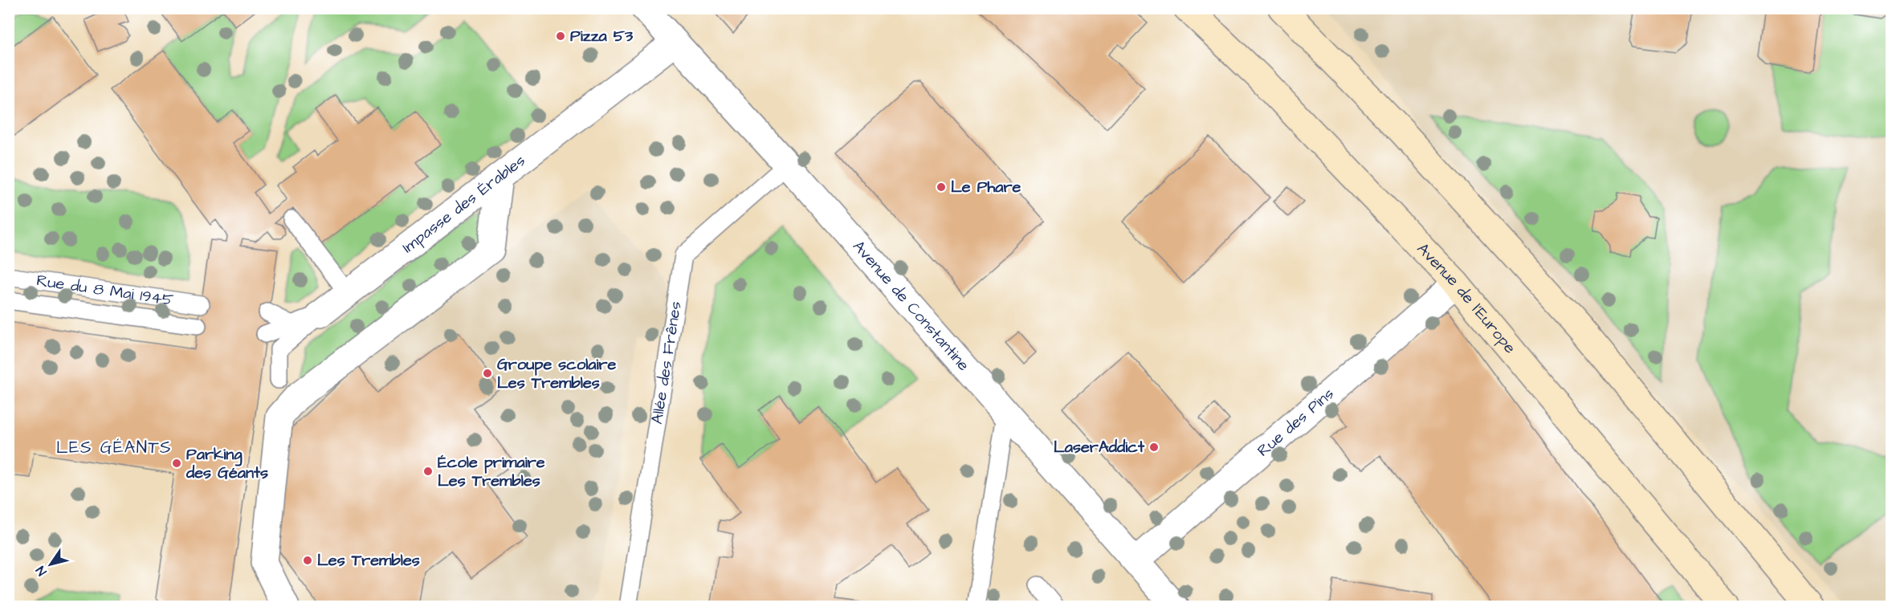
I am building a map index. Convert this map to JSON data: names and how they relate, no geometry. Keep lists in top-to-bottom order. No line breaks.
{"streets":{"main road":["Avenue de l'Europe"],"street":["Impasse des Érables","Avenue de Constantine","Rue des Pins"],"lane":["Rue du 8 Mai 1945","Allée des Frênes"]},"crossings":[["Impasse des Érables","Avenue de Constantine"],["Avenue de l'Europe","Rue des Pins"],["Avenue de Constantine","Allée des Frênes"],["Avenue de Constantine","Rue des Pins"]],"districts":["LES GÉANTS"],"places":["Pizza 53","Le Phare","Groupe scolaire Les Trembles","LaserAddict","Parking des Géants","École primaire Les Trembles","Les Trembles"],"north":"bottom left"}
